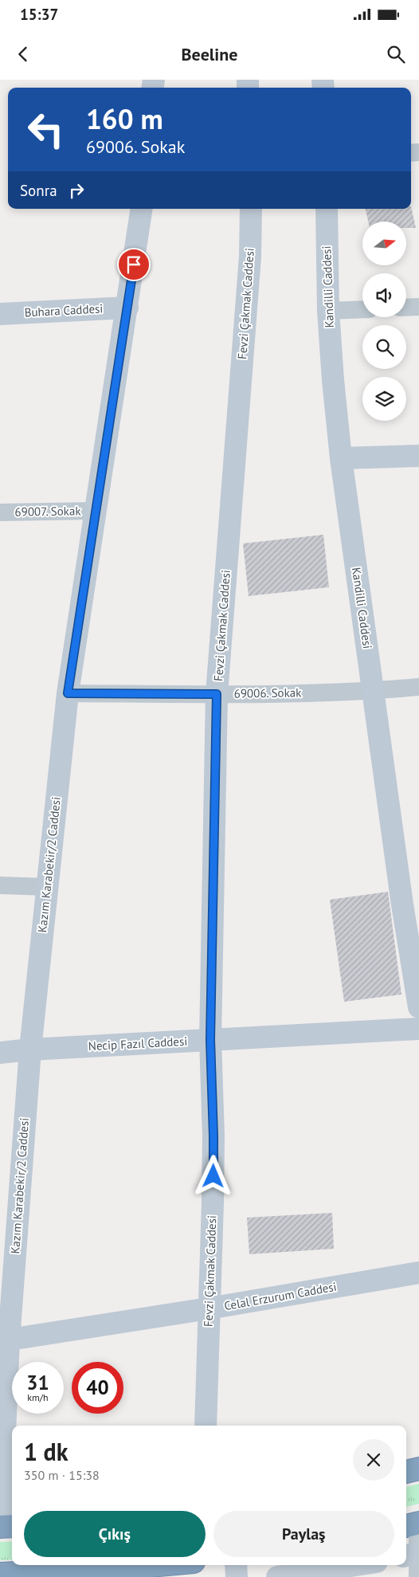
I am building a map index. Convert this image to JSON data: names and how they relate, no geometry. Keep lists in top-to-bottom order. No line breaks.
{"streets":{"street":["Kandilli Caddesi","Fevzi Çakmak Caddesi","Buhara Caddesi","69007. Sokak","69006. Sokak","Kazım Karabekir/2 Caddesi","Necip Fazıl Caddesi","Celal Erzurum Caddesi"]},"crossings":[["Kandilli Caddesi","69006. Sokak"],["Fevzi Çakmak Caddesi","69006. Sokak"],["Fevzi Çakmak Caddesi","Necip Fazıl Caddesi"],["Fevzi Çakmak Caddesi","Celal Erzurum Caddesi"],["Buhara Caddesi","Kazım Karabekir/2 Caddesi"],["69007. Sokak","Kazım Karabekir/2 Caddesi"],["69006. Sokak","Kazım Karabekir/2 Caddesi"],["Kazım Karabekir/2 Caddesi","Necip Fazıl Caddesi"],["Kazım Karabekir/2 Caddesi","Celal Erzurum Caddesi"]],"north":"right","page":{"status":"15:37","header":"Beeline","turn":["160 m","69006. Sokak"],"then":"Sonra","speed":"31 km/h","limit":"40","heading":["1 dk","350 m · 15:38"],"buttons":["Çıkış","Paylaş"]}}
